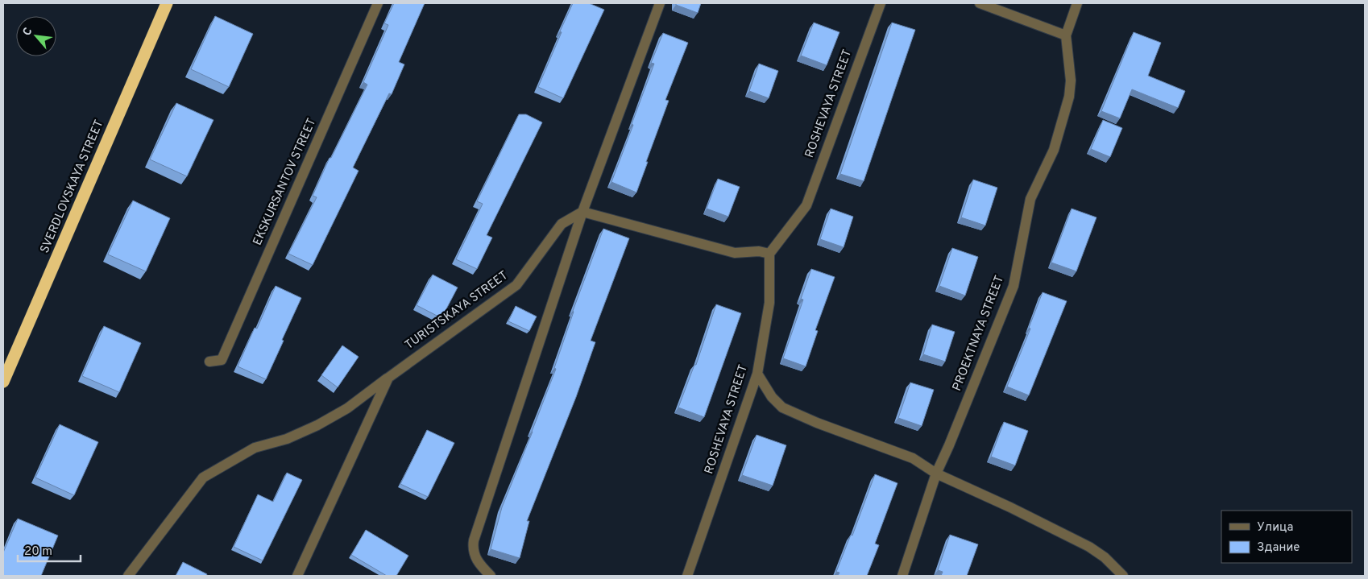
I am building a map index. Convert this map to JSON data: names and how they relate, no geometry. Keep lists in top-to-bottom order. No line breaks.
{"streets":{"highway":["SVERDLOVSKAYA STREET"],"street":["ROSHEVAYA STREET","EKSKURSANTOV STREET","TURISTSKAYA STREET","PROEKTNAYA STREET"]},"legend":["Улица","Здание"],"scale_bar":"20 m","north":"top left"}
